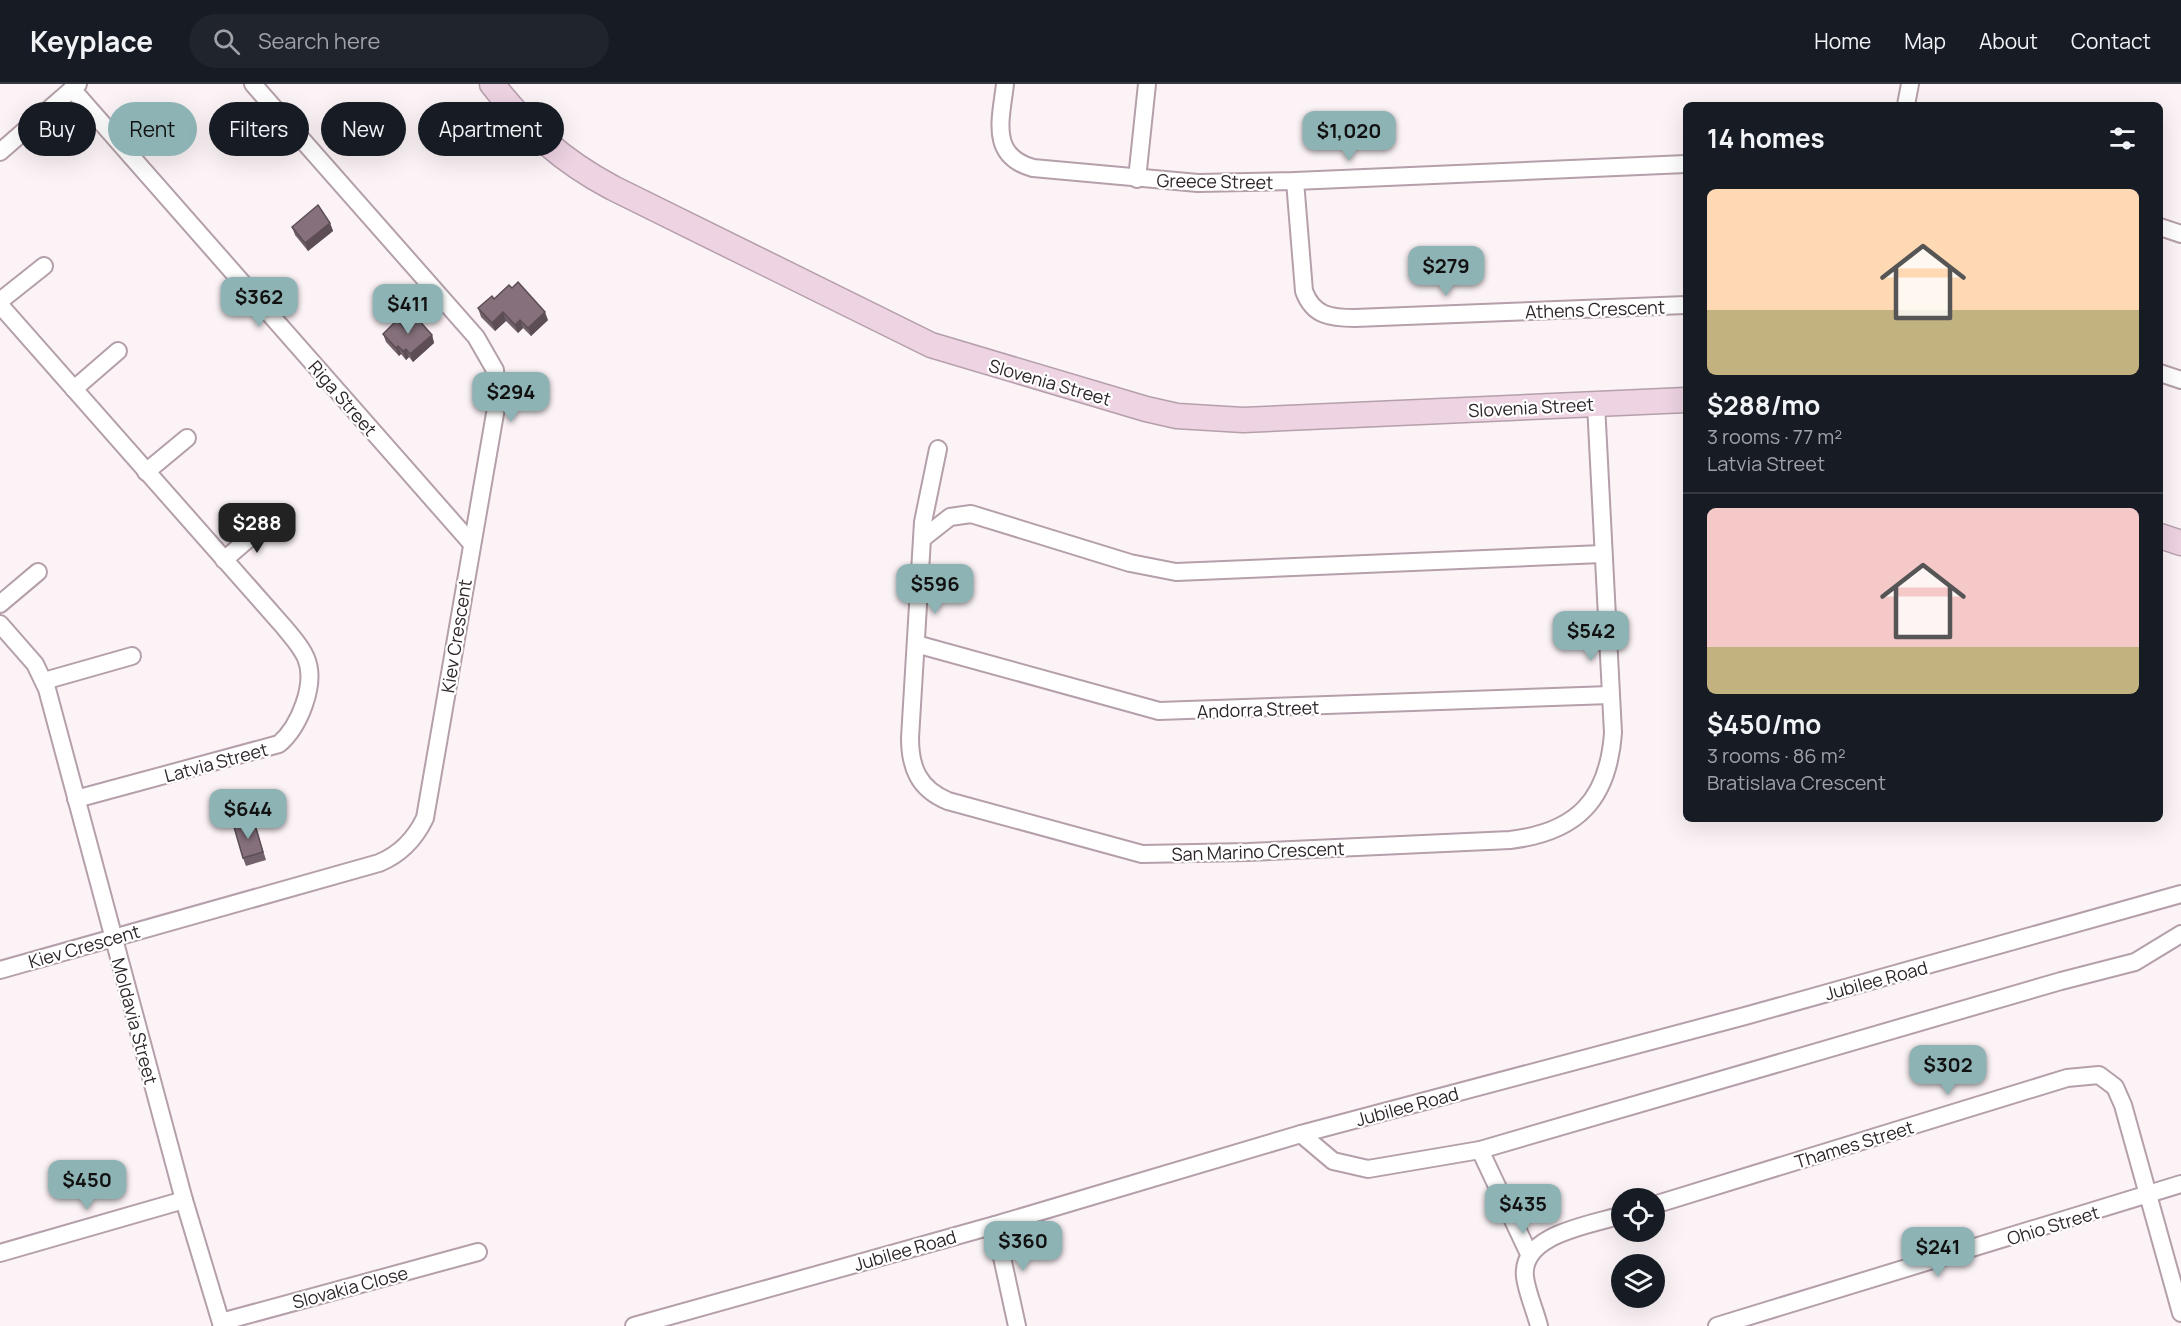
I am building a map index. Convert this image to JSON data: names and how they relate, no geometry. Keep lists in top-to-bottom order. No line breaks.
{"streets":{"street":["Greece Street","Athens Crescent","Slovenia Street","Riga Street","Kiev Crescent","Andorra Street","Latvia Street","San Marino Crescent","Jubilee Road","Moldavia Street","Thames Street","Ohio Street","Slovakia Close"]},"crossings":[["Greece Street","Athens Crescent"],["Slovenia Street","San Marino Crescent"],["Riga Street","Kiev Crescent"],["Kiev Crescent","Moldavia Street"],["Andorra Street","San Marino Crescent"],["Latvia Street","Moldavia Street"],["Moldavia Street","Slovakia Close"],["Thames Street","Ohio Street"]],"page":{"header":"Keyplace","search":"Search here","nav":["Home","Map","About","Contact"],"chip":["Buy","Rent","Filters","New","Apartment"],"heading":"14 homes","price":["$1,020","$279","$362","$411","$294","$288","$596","$542","$644","$302","$450","$435","$360","$241"],"list":[{"name":"$288/mo","note":"3 rooms · 77 m² · Latvia Street"},{"name":"$450/mo","note":"3 rooms · 86 m² · Bratislava Crescent"}]}}
